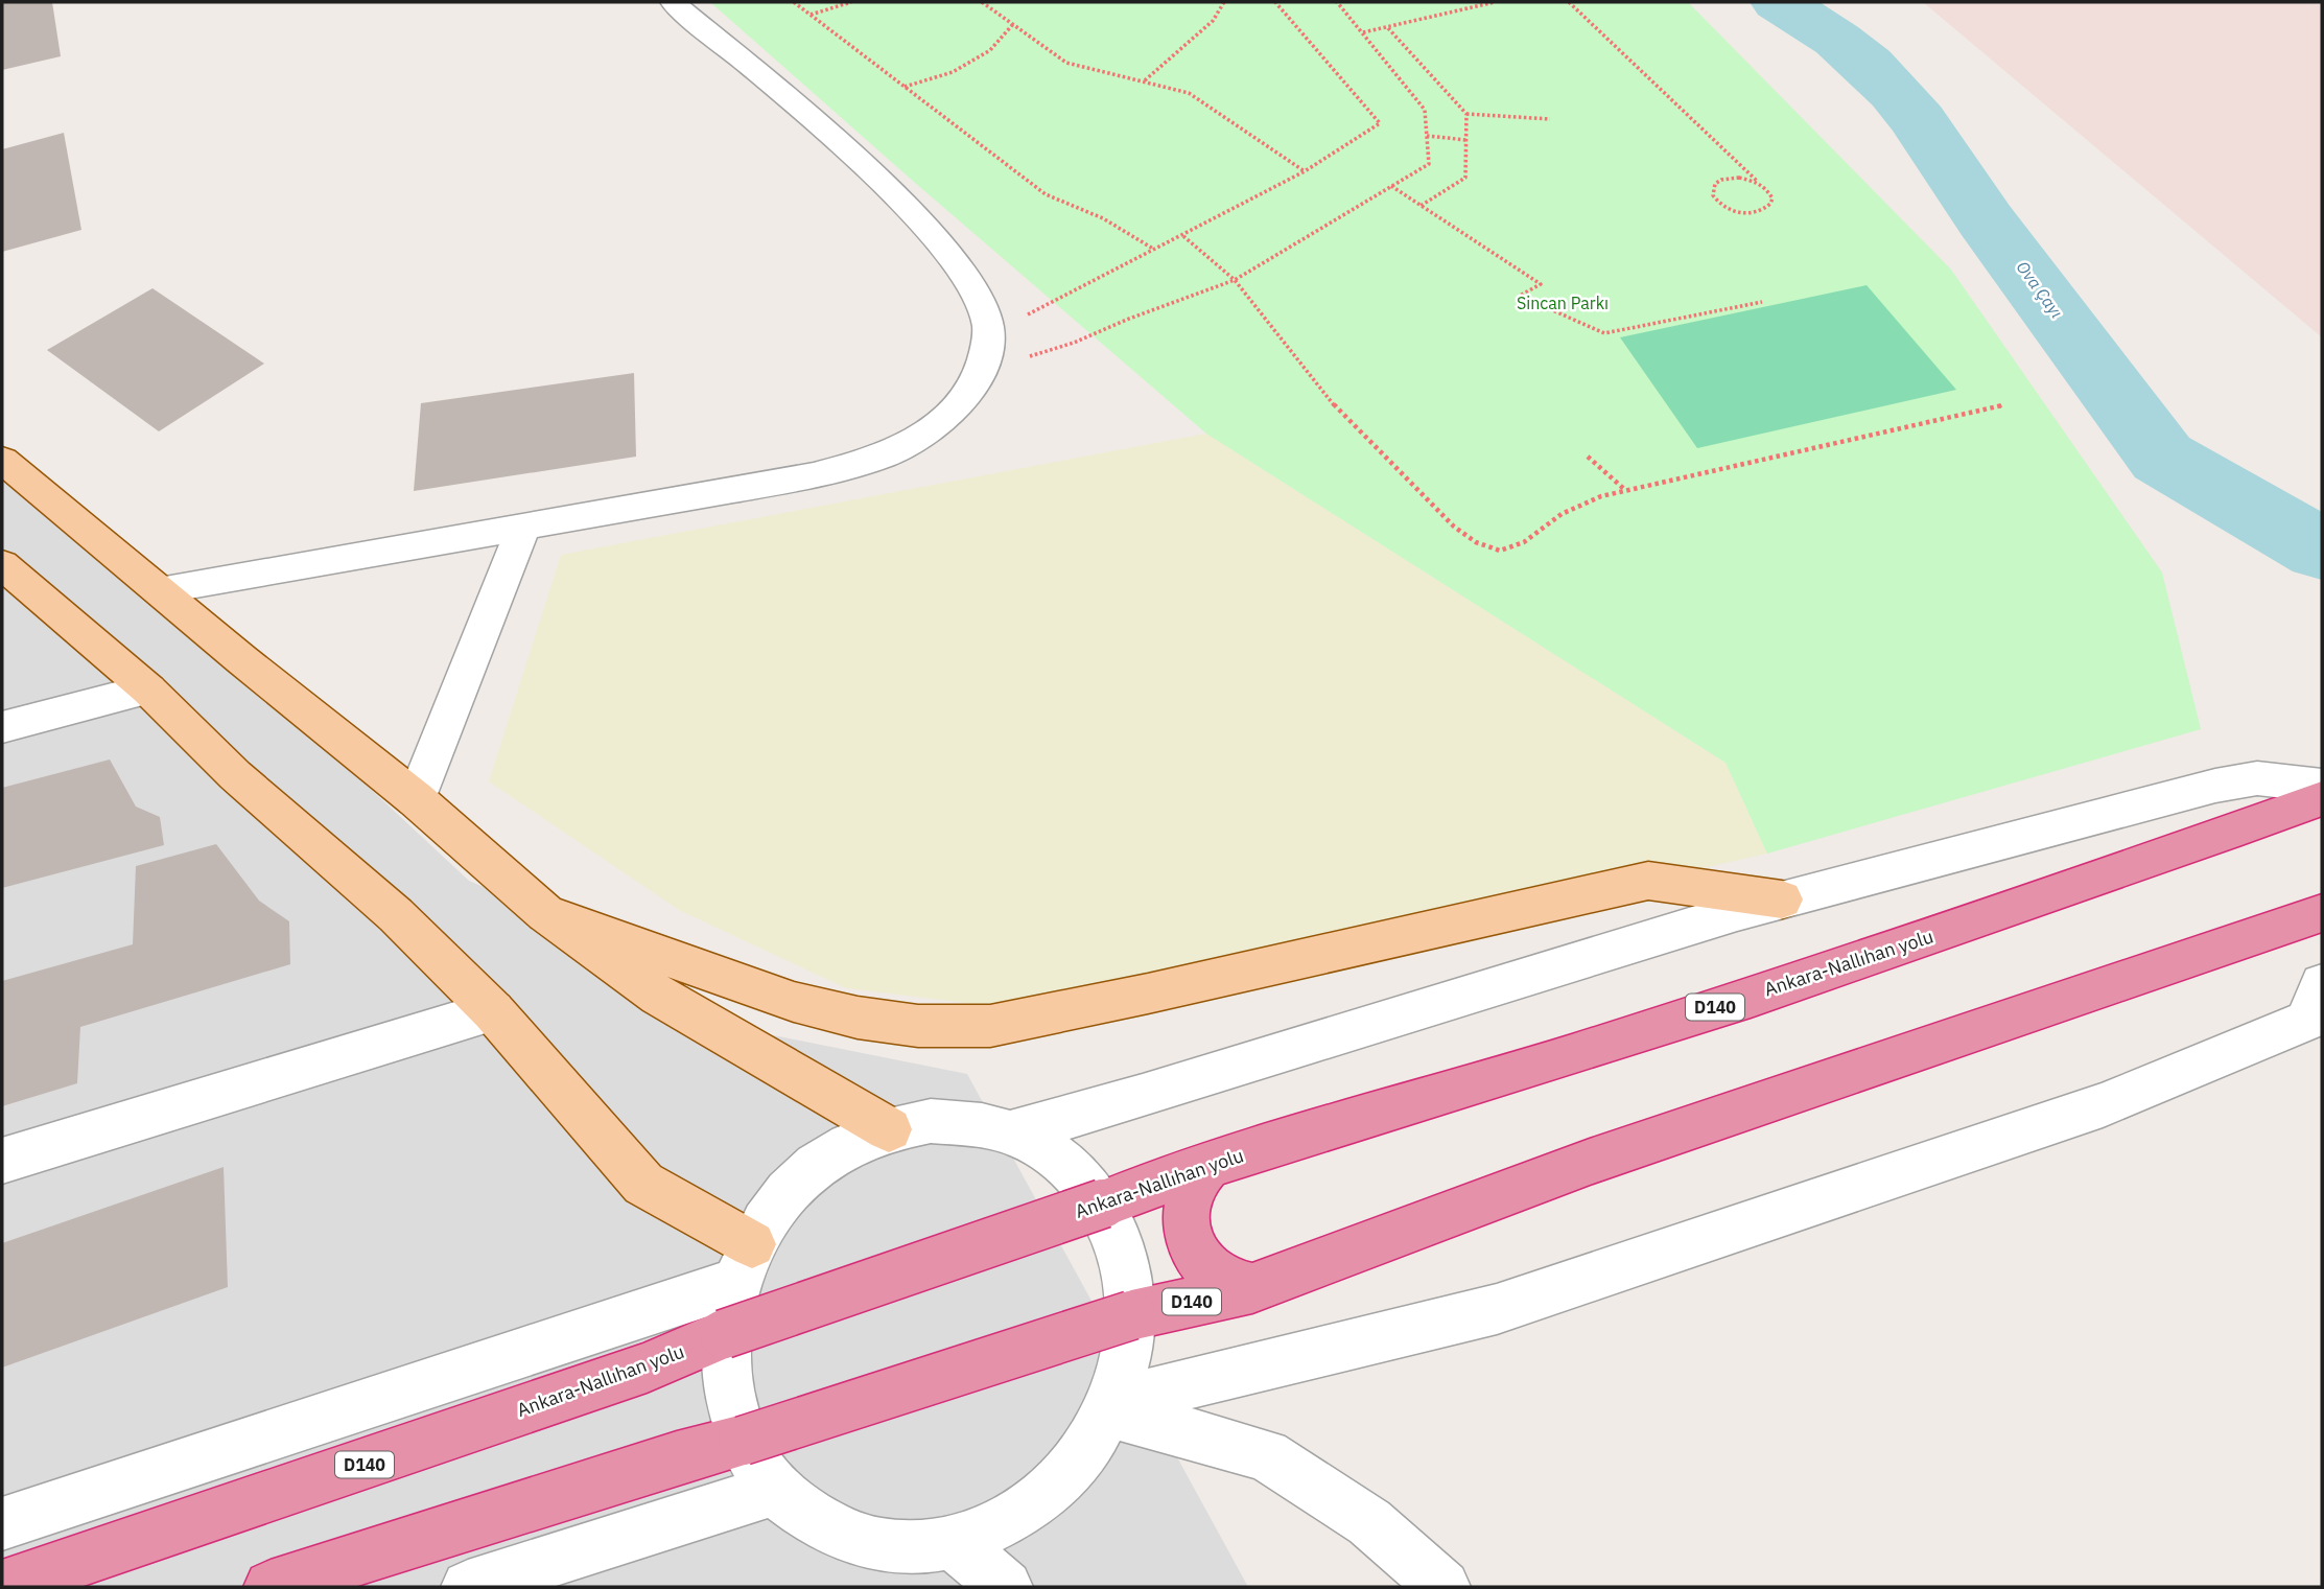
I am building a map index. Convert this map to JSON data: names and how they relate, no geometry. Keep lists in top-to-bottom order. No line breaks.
{"streets":{"highway":["Ankara-Nallıhan yolu","D140"]},"water":["Ova Çayı"],"parks":["Sincan Parkı"]}
